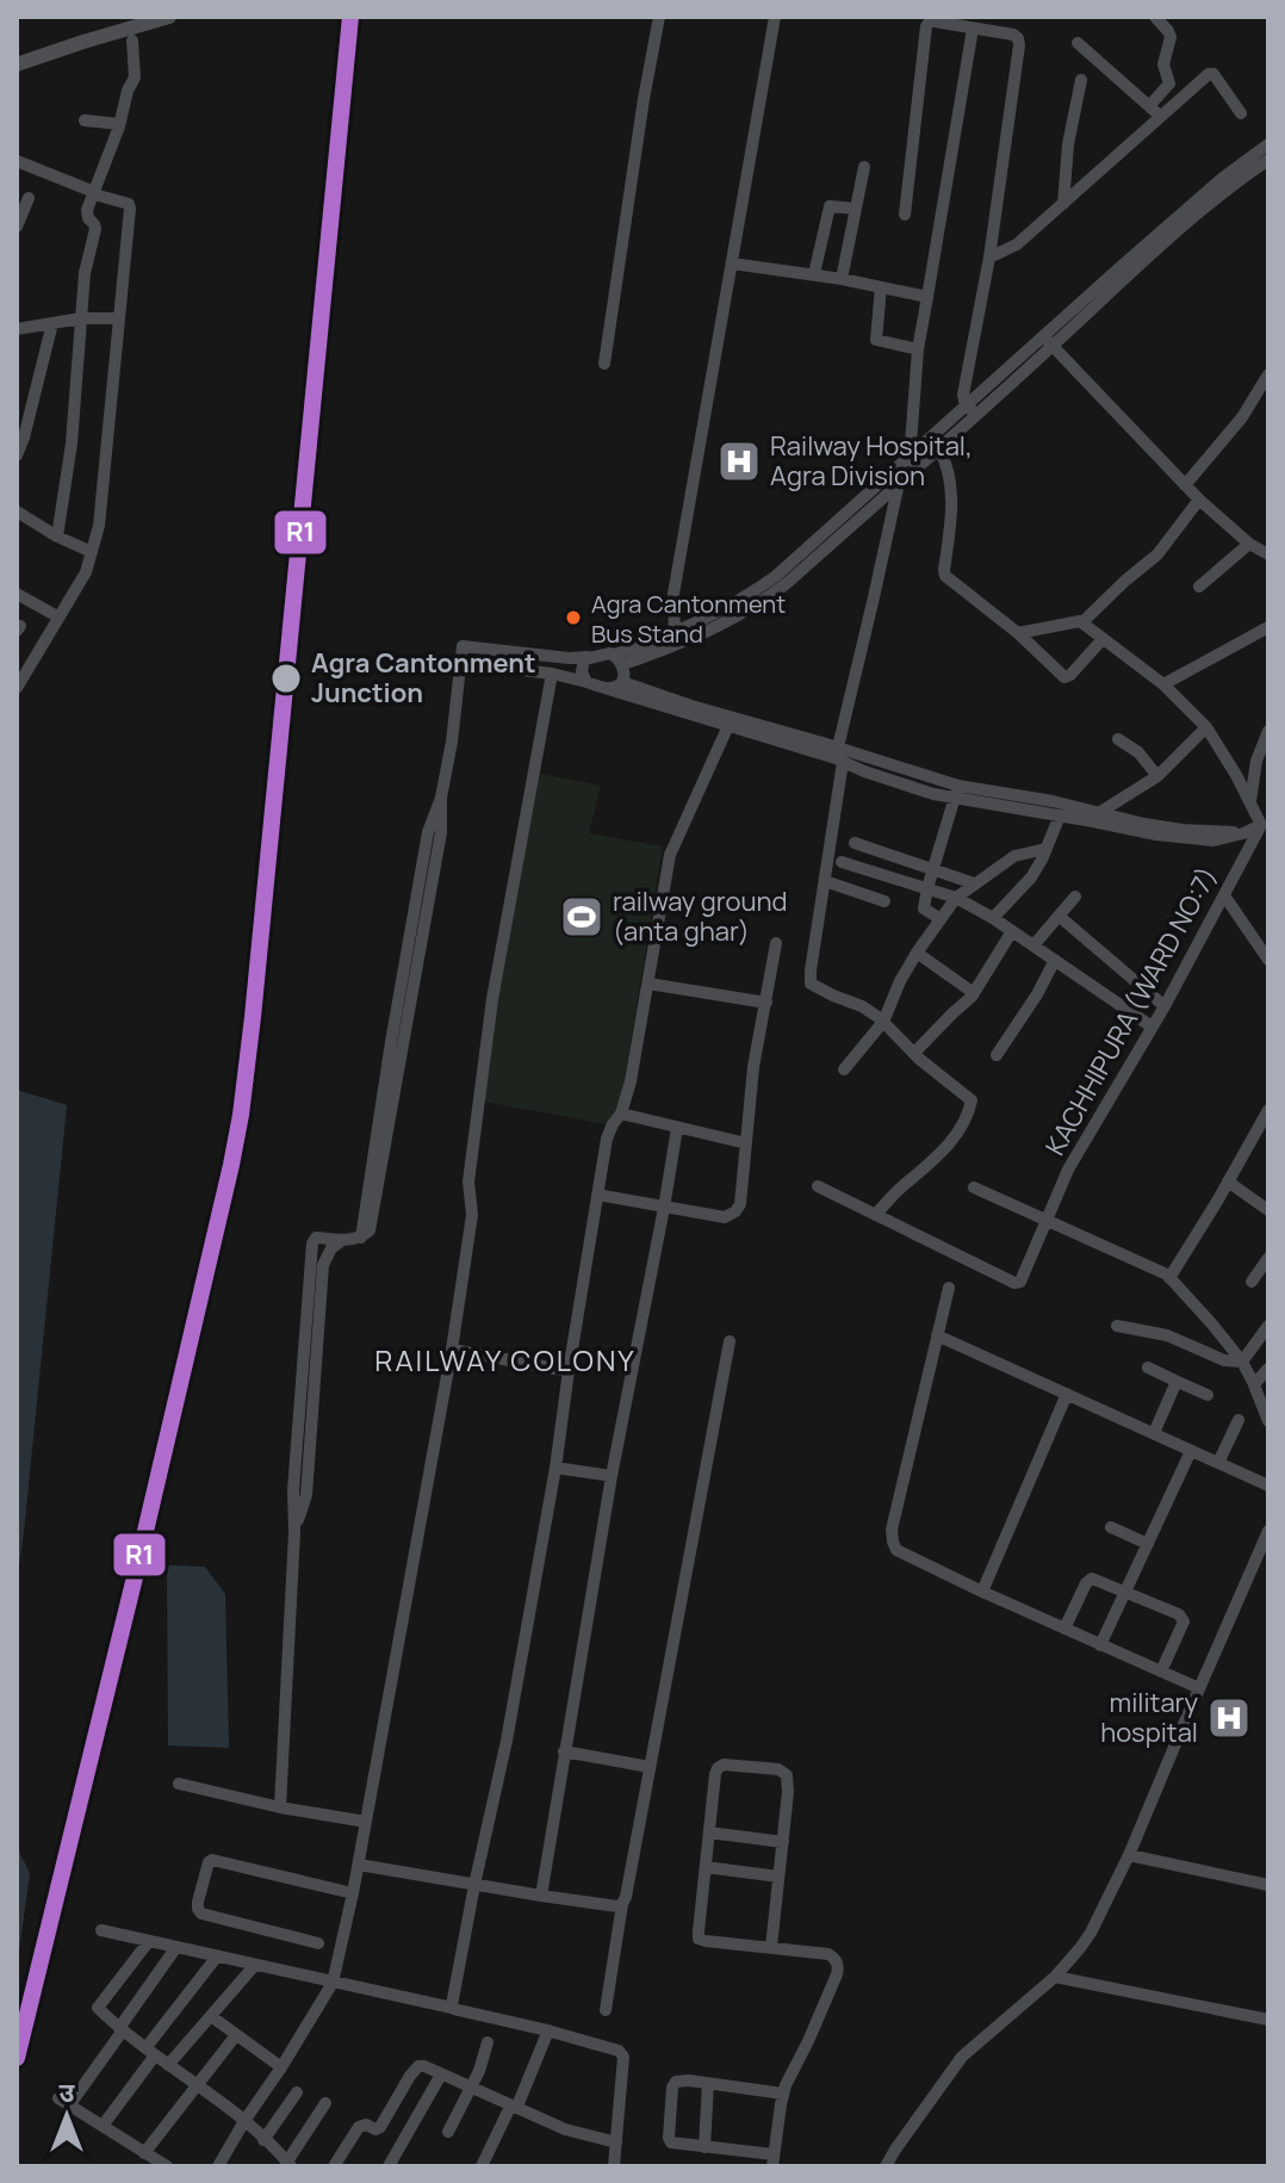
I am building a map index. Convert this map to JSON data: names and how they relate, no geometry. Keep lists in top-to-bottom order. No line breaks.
{"streets":{"street":["KACHHIPURA (WARD NO:7)"]},"districts":["RAILWAY COLONY"],"places":{"hospital":["Railway Hospital, Agra Division","military hospital"],"other":["Agra Cantonment Bus Stand","Agra Cantonment Junction"],"sports":["railway ground (anta ghar)"]},"lines":["transit line R1"],"north":"top"}
